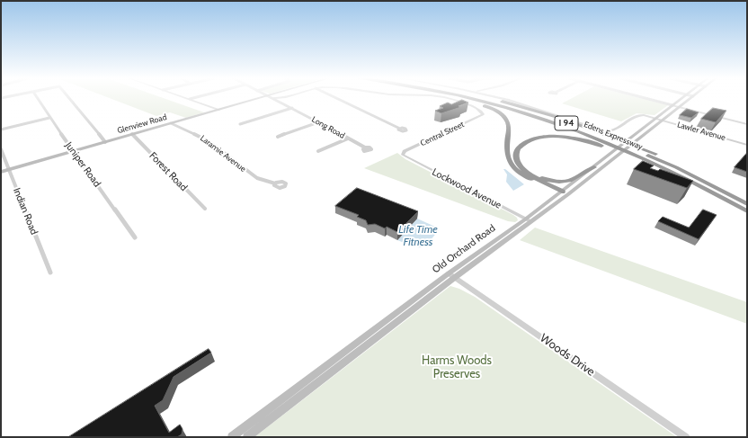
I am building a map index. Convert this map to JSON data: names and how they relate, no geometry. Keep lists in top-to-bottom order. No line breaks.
{"streets":{"highway":["I 94","Edens Expressway"],"main road":["Glenview Road","Old Orchard Road"],"street":["Long Road","Lawler Avenue","Central Street","Laramie Avenue","Juniper Road","Forest Road","Lockwood Avenue","Indian Road","Woods Drive"]},"crossings":[["Glenview Road","Laramie Avenue"],["Glenview Road","Juniper Road"],["Glenview Road","Forest Road"],["Glenview Road","Indian Road"],["Lawler Avenue","Old Orchard Road"],["Central Street","Lockwood Avenue"],["Lockwood Avenue","Old Orchard Road"],["Old Orchard Road","Woods Drive"]],"water":["Life Time Fitness"],"parks":["Harms Woods Preserves"]}
